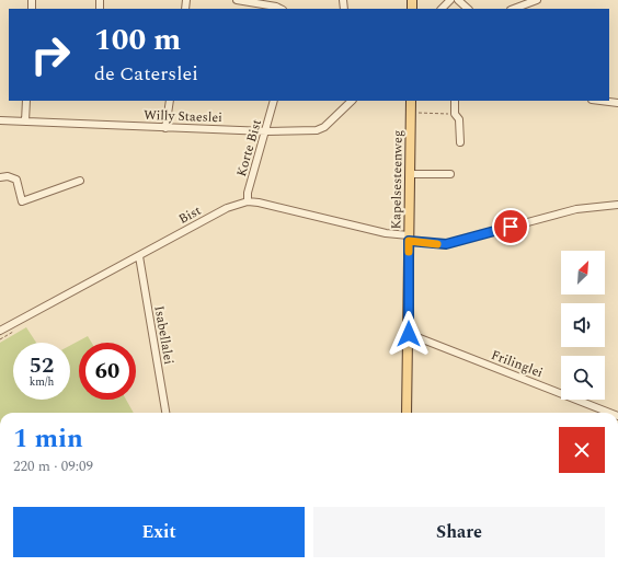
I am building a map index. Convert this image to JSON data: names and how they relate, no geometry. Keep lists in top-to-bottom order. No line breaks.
{"streets":{"main road":["Kapelsesteenweg"],"street":["Willy Staeslei","Korte Bist","Bist","Isabellalei","Frilinglei"]},"crossings":[["Willy Staeslei","Korte Bist"],["Korte Bist","Bist"],["Kapelsesteenweg","Bist"],["Kapelsesteenweg","Frilinglei"],["Bist","Isabellalei"]],"north":"top right","page":{"turn":["100 m","de Caterslei"],"speed":"52 km/h","limit":"60","heading":["1 min","220 m · 09:09"],"buttons":["Exit","Share"]}}
